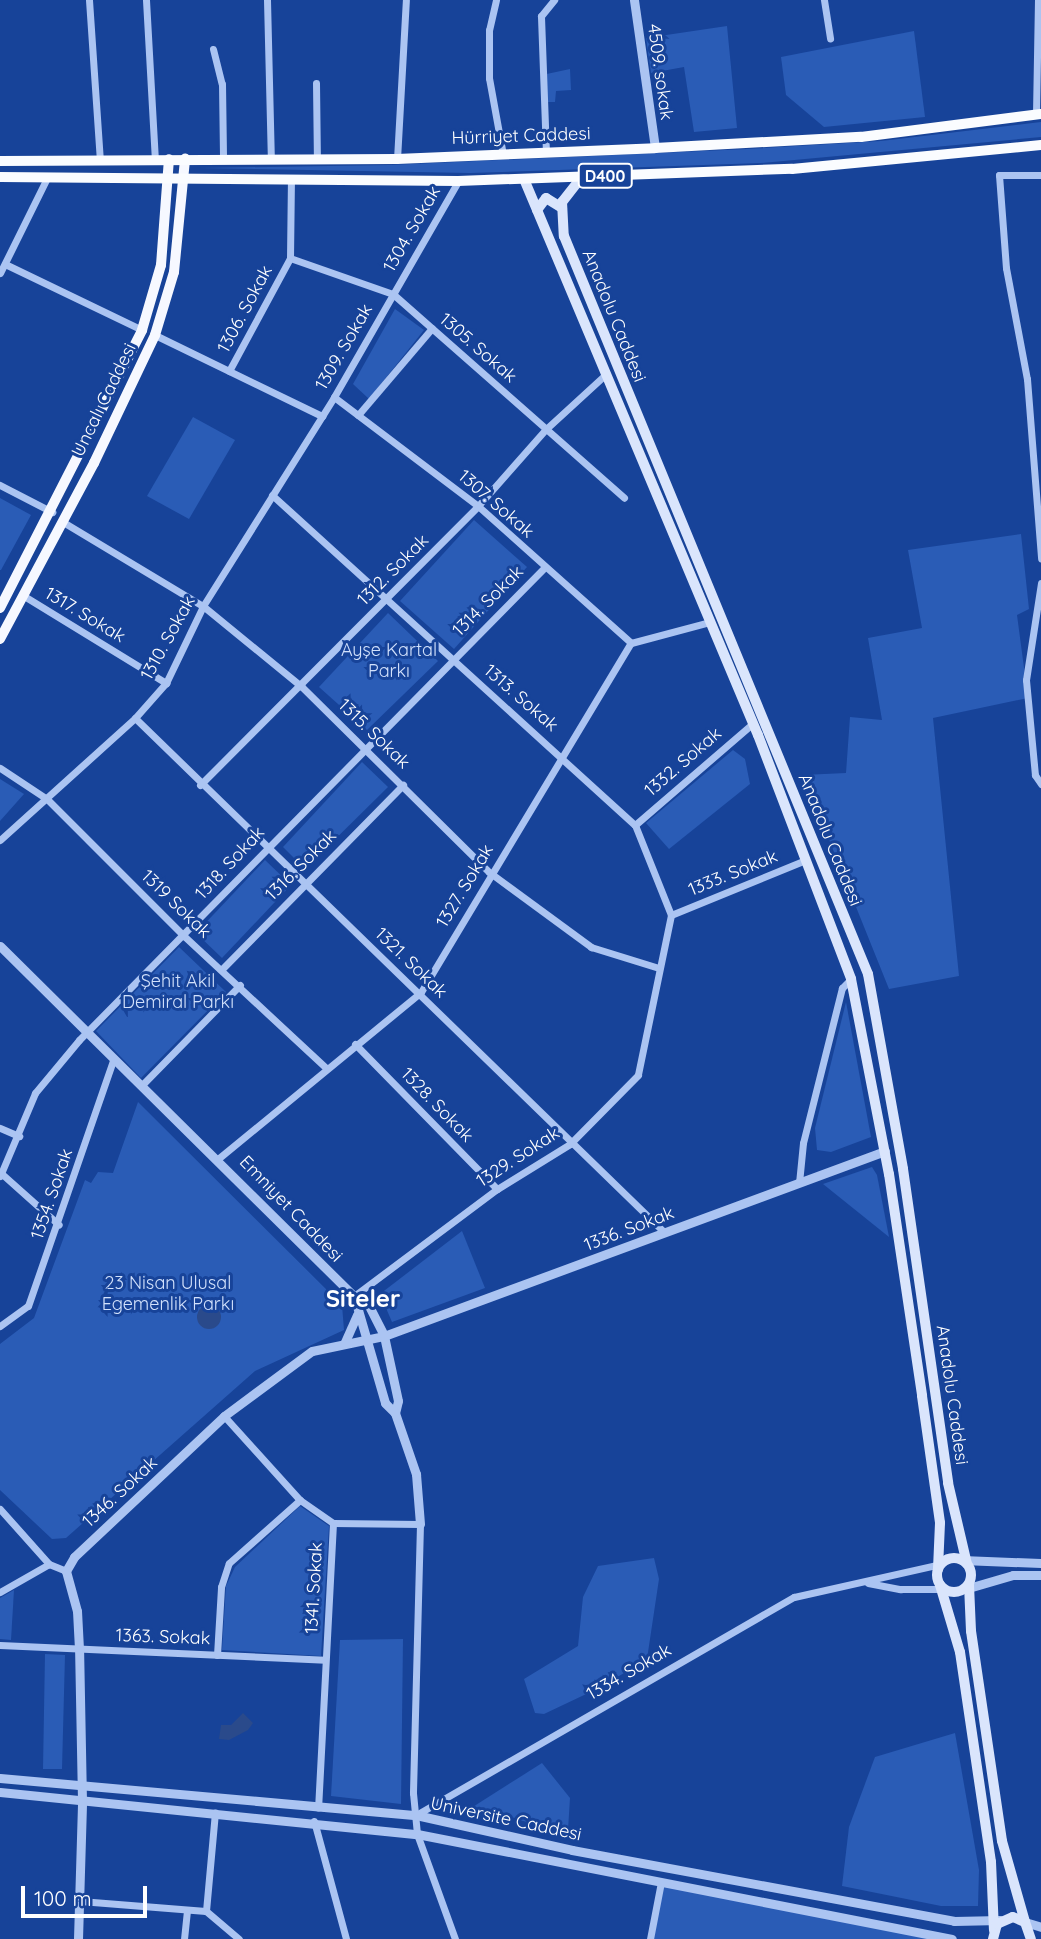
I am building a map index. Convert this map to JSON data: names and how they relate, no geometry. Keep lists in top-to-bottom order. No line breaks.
{"streets":{"highway":["Hürriyet Caddesi","D400"],"main road":["Anadolu Caddesi","Uncalı Caddesi"],"street":["4509. sokak","1304. Sokak","1306. Sokak","1309. Sokak","1305. Sokak","1307. Sokak","1312. Sokak","1314. Sokak","1317. Sokak","1310. Sokak","1313. Sokak","1315. Sokak","1332. Sokak","1318. Sokak","1316. Sokak","1333. Sokak","1327. Sokak","1319 Sokak","1321. Sokak","1328. Sokak","1329. Sokak","1354. Sokak","Emniyet Caddesi","1336. Sokak","1346. Sokak","1341. Sokak","1363. Sokak","1334. Sokak","Universite Caddesi"]},"crossings":[["4509. sokak","Hürriyet Caddesi"],["Hürriyet Caddesi","Uncalı Caddesi"],["D400","1304. Sokak"],["D400","1306. Sokak"],["D400","Anadolu Caddesi"],["D400","Uncalı Caddesi"],["1304. Sokak","1309. Sokak"],["1304. Sokak","1305. Sokak"],["1306. Sokak","1305. Sokak"],["Anadolu Caddesi","1312. Sokak"],["Anadolu Caddesi","1332. Sokak"],["Anadolu Caddesi","1333. Sokak"],["Anadolu Caddesi","1336. Sokak"],["Anadolu Caddesi","1334. Sokak"],["1309. Sokak","1305. Sokak"],["1309. Sokak","1307. Sokak"],["1309. Sokak","1310. Sokak"],["1305. Sokak","1312. Sokak"],["Uncalı Caddesi","1317. Sokak"],["Uncalı Caddesi","1315. Sokak"],["1307. Sokak","1312. Sokak"],["1307. Sokak","1314. Sokak"],["1307. Sokak","1327. Sokak"],["1312. Sokak","1313. Sokak"],["1312. Sokak","1315. Sokak"],["1312. Sokak","1321. Sokak"],["1314. Sokak","1313. Sokak"],["1314. Sokak","1315. Sokak"],["1314. Sokak","1318. Sokak"],["1317. Sokak","1310. Sokak"],["1310. Sokak","1313. Sokak"],["1310. Sokak","1315. Sokak"],["1310. Sokak","1319 Sokak"],["1310. Sokak","1321. Sokak"],["1313. Sokak","1332. Sokak"],["1313. Sokak","1333. Sokak"],["1313. Sokak","1327. Sokak"],["1315. Sokak","1318. Sokak"],["1315. Sokak","1316. Sokak"],["1315. Sokak","1327. Sokak"],["1315. Sokak","1329. Sokak"],["1318. Sokak","1319 Sokak"],["1318. Sokak","1321. Sokak"],["1318. Sokak","Emniyet Caddesi"],["1316. Sokak","1319 Sokak"],["1316. Sokak","1321. Sokak"],["1327. Sokak","1319 Sokak"],["1327. Sokak","1321. Sokak"],["1327. Sokak","1328. Sokak"],["1327. Sokak","Emniyet Caddesi"],["1321. Sokak","1329. Sokak"],["1321. Sokak","1336. Sokak"],["1328. Sokak","1329. Sokak"],["1329. Sokak","Emniyet Caddesi"],["1354. Sokak","Emniyet Caddesi"],["Emniyet Caddesi","1336. Sokak"],["Emniyet Caddesi","1346. Sokak"],["Emniyet Caddesi","1334. Sokak"],["Emniyet Caddesi","Universite Caddesi"],["1336. Sokak","1346. Sokak"],["1346. Sokak","1341. Sokak"],["1341. Sokak","1363. Sokak"],["1341. Sokak","Universite Caddesi"],["1334. Sokak","Universite Caddesi"]],"districts":["Siteler"],"parks":["Ayşe Kartal Parkı","Şehit Akil Demiral Parkı","23 Nisan Ulusal Egemenlik Parkı"],"scale_bar":"100 m"}
